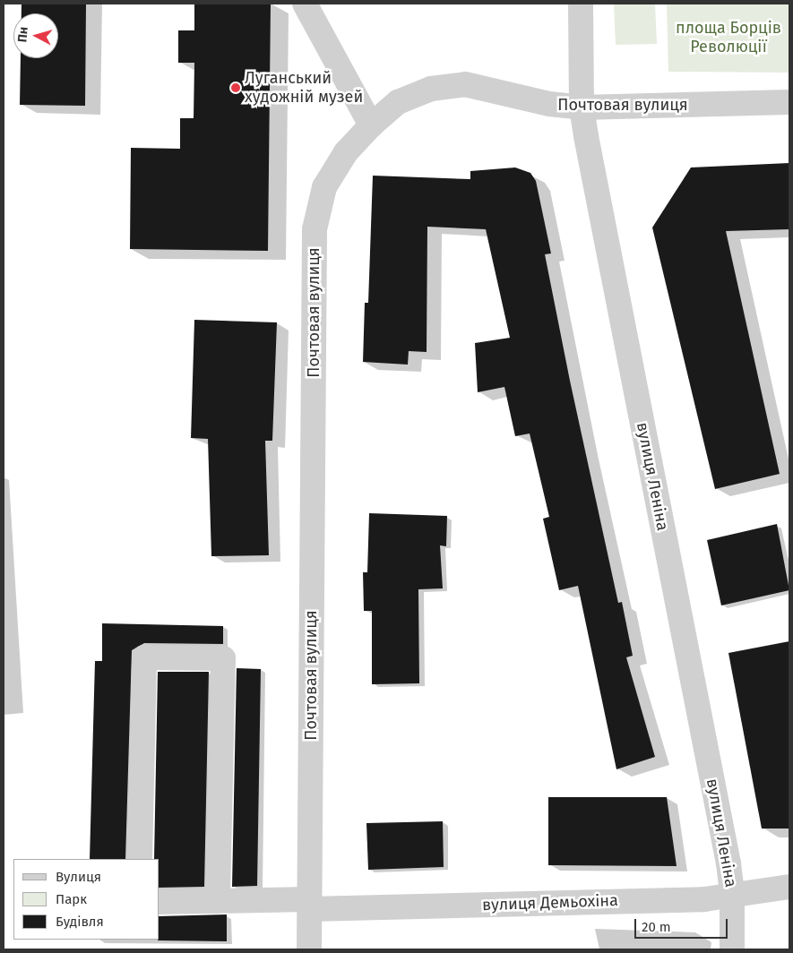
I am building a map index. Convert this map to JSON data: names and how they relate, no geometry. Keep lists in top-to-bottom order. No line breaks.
{"streets":{"street":["Почтовая вулиця","вулиця Леніна","вулиця Демьохіна"]},"crossings":[["Почтовая вулиця","вулиця Леніна"],["Почтовая вулиця","вулиця Демьохіна"],["вулиця Леніна","вулиця Демьохіна"]],"parks":["площа Борців Революції"],"places":["Луганський художній музей"],"legend":["Вулиця","Парк","Будівля"],"scale_bar":"20 m","north":"left"}
